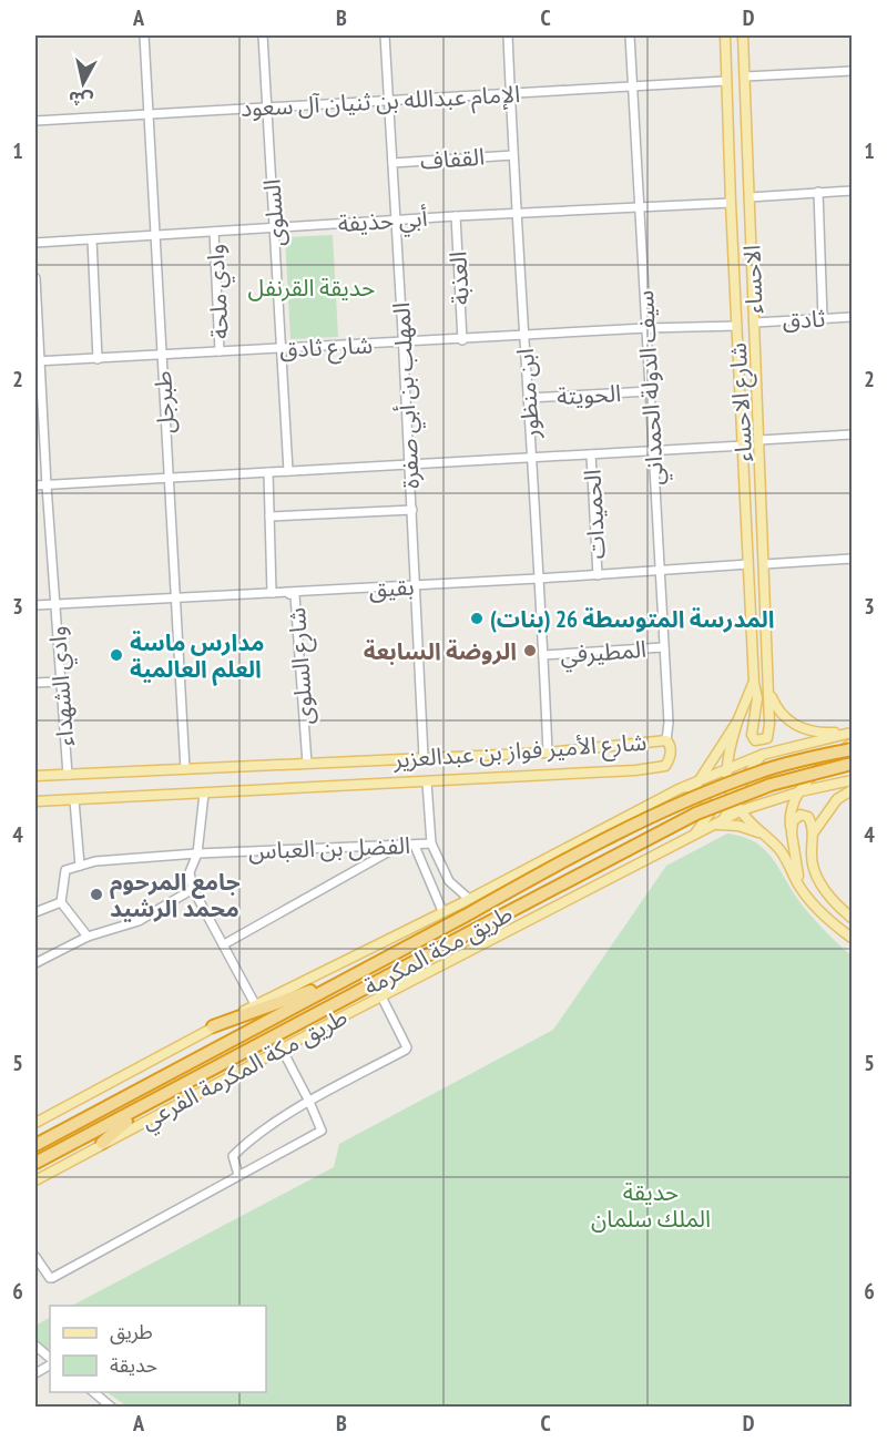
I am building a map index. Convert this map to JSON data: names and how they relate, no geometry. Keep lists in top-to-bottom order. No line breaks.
{"streets":{"highway":["طريق مكة المكرمة"],"main road":["الاحساء","شارع الاحساء","شارع الأمير فواز بن عبدالعزير","طريق مكة المكرمة الفرعي"],"street":["الإمام عبدالله بن ثنيان آل سعود","القفاف","السلوى","أبي حذيفة","العذبة","وادي ملحة","ثادق","شارع ثادق","سيف الدولة الحمداني","ابن منظور","الحويتة","المهلب بن أبي صفرة","طبرجل","الحميدات","بقيق","المطيرفي","شارع السلوى","وادي الشهداء","الفضل بن العباس"]},"crossings":[["الإمام عبدالله بن ثنيان آل سعود","السلوى"],["الإمام عبدالله بن ثنيان آل سعود","سيف الدولة الحمداني"],["الإمام عبدالله بن ثنيان آل سعود","ابن منظور"],["الإمام عبدالله بن ثنيان آل سعود","المهلب بن أبي صفرة"],["الإمام عبدالله بن ثنيان آل سعود","طبرجل"],["الإمام عبدالله بن ثنيان آل سعود","شارع الاحساء"],["القفاف","ابن منظور"],["القفاف","المهلب بن أبي صفرة"],["السلوى","أبي حذيفة"],["السلوى","شارع ثادق"],["أبي حذيفة","العذبة"],["أبي حذيفة","وادي ملحة"],["أبي حذيفة","سيف الدولة الحمداني"],["أبي حذيفة","ابن منظور"],["أبي حذيفة","المهلب بن أبي صفرة"],["أبي حذيفة","طبرجل"],["أبي حذيفة","شارع الاحساء"],["العذبة","شارع ثادق"],["الاحساء","ثادق"],["الاحساء","شارع الاحساء"],["وادي ملحة","شارع ثادق"],["شارع ثادق","سيف الدولة الحمداني"],["شارع ثادق","ابن منظور"],["شارع ثادق","المهلب بن أبي صفرة"],["شارع ثادق","طبرجل"],["شارع ثادق","شارع الاحساء"],["شارع ثادق","وادي الشهداء"],["سيف الدولة الحمداني","الحويتة"],["سيف الدولة الحمداني","بقيق"],["سيف الدولة الحمداني","المطيرفي"],["سيف الدولة الحمداني","شارع الأمير فواز بن عبدالعزير"],["ابن منظور","الحويتة"],["ابن منظور","بقيق"],["ابن منظور","المطيرفي"],["ابن منظور","شارع الأمير فواز بن عبدالعزير"],["المهلب بن أبي صفرة","بقيق"],["المهلب بن أبي صفرة","شارع الأمير فواز بن عبدالعزير"],["طبرجل","بقيق"],["طبرجل","شارع الأمير فواز بن عبدالعزير"],["شارع الاحساء","بقيق"],["الحميدات","بقيق"],["بقيق","شارع السلوى"],["بقيق","وادي الشهداء"],["شارع السلوى","شارع الأمير فواز بن عبدالعزير"],["وادي الشهداء","شارع الأمير فواز بن عبدالعزير"]],"parks":["حديقة القرنفل","حديقة الملك سلمان"],"places":["المدرسة المتوسطة 26 (بنات)","الروضة السابعة","مدارس ماسة العلم العالمية","جامع المرحوم محمد الرشيد"],"legend":["طريق","حديقة"],"north":"bottom","grid":{"columns":["A","B","C","D"],"rows":["1","2","3","4","5","6"]}}
